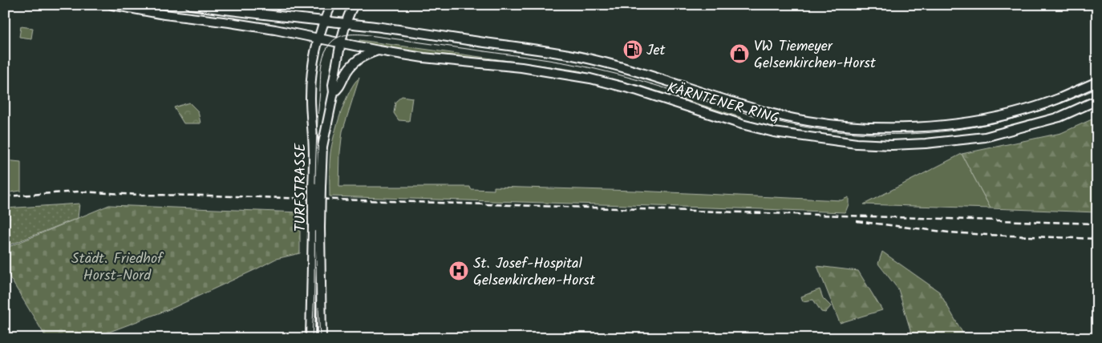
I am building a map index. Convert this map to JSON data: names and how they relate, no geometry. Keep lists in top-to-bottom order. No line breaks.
{"streets":{"main road":["KÄRNTENER RING","TURFSTRASSE"]},"crossings":[["KÄRNTENER RING","TURFSTRASSE"]],"parks":["Städt. Friedhof Horst-Nord"],"places":{"fuel station":["Jet"],"shop":["VW Tiemeyer Gelsenkirchen-Horst"],"hospital":["St. Josef-Hospital Gelsenkirchen-Horst"]}}
